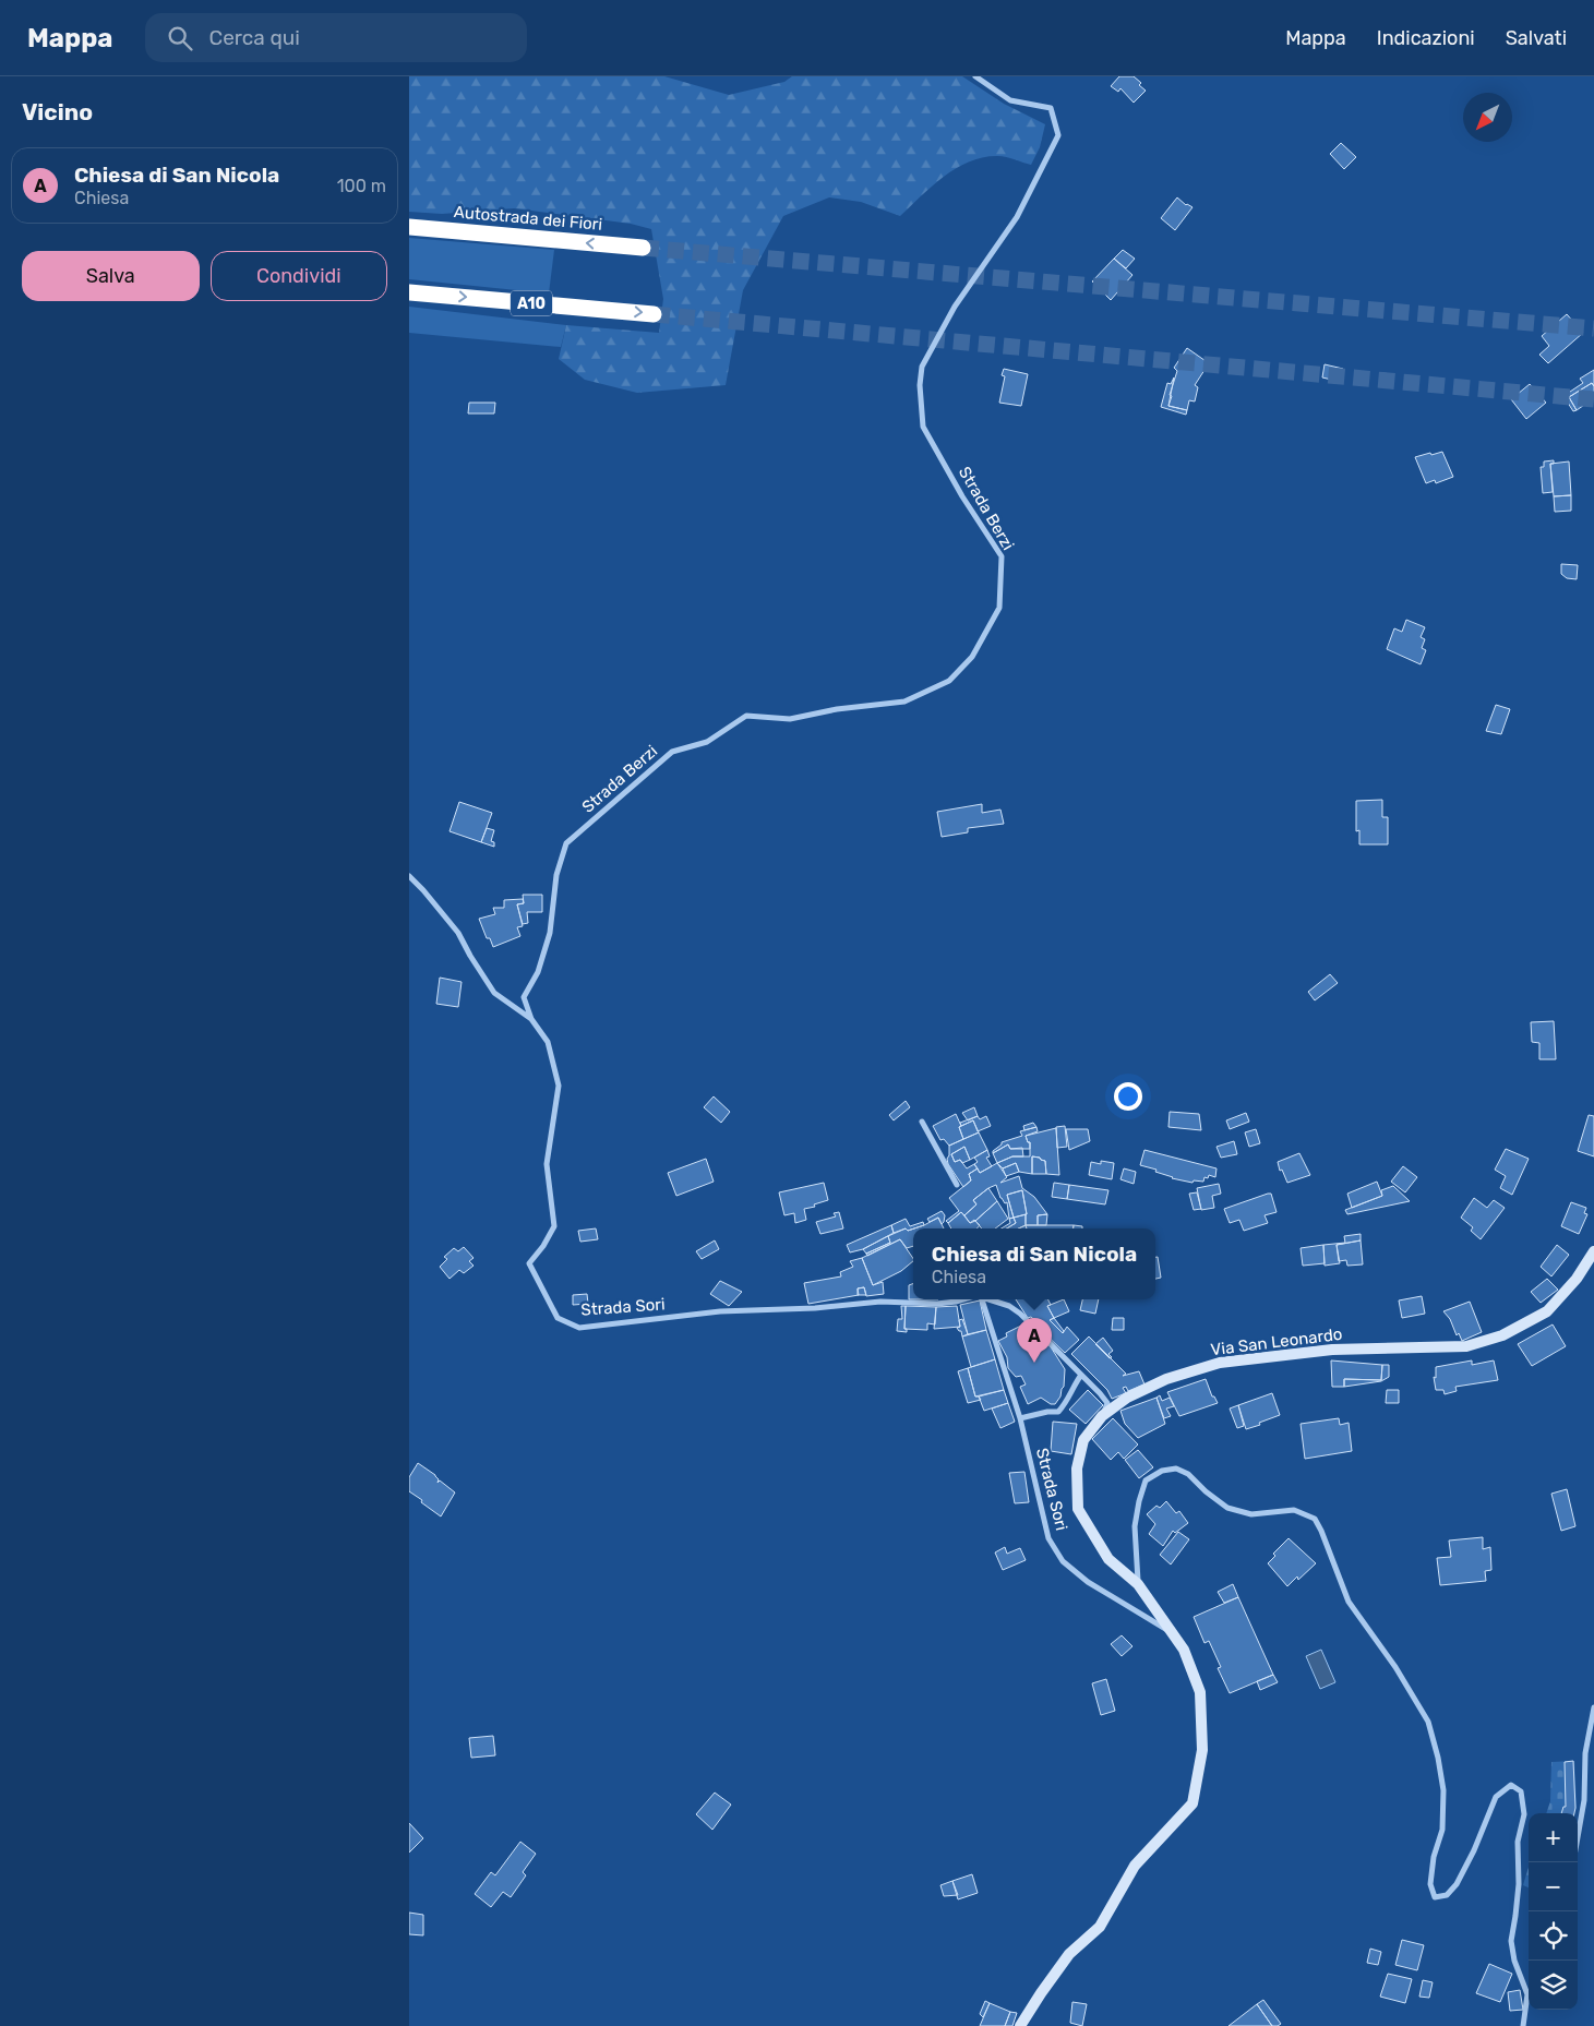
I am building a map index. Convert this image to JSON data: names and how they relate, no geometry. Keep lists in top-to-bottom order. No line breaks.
{"streets":{"highway":["Autostrada dei Fiori","A10"],"main road":["Via San Leonardo"],"street":["Strada Berzi","Strada Sori"]},"crossings":[["Strada Berzi","Strada Sori"],["Strada Sori","Via San Leonardo"]],"north":"bottom left","page":{"header":"Mappa","search":"Cerca qui","nav":["Mappa","Indicazioni","Salvati"],"heading":"Vicino","list":[{"mark":"A","name":"Chiesa di San Nicola","note":"Chiesa","value":"100 m"}],"buttons":["Salva","Condividi"],"popup":["Chiesa di San Nicola","Chiesa"],"pins":"A","map_buttons":["+","−"]}}
